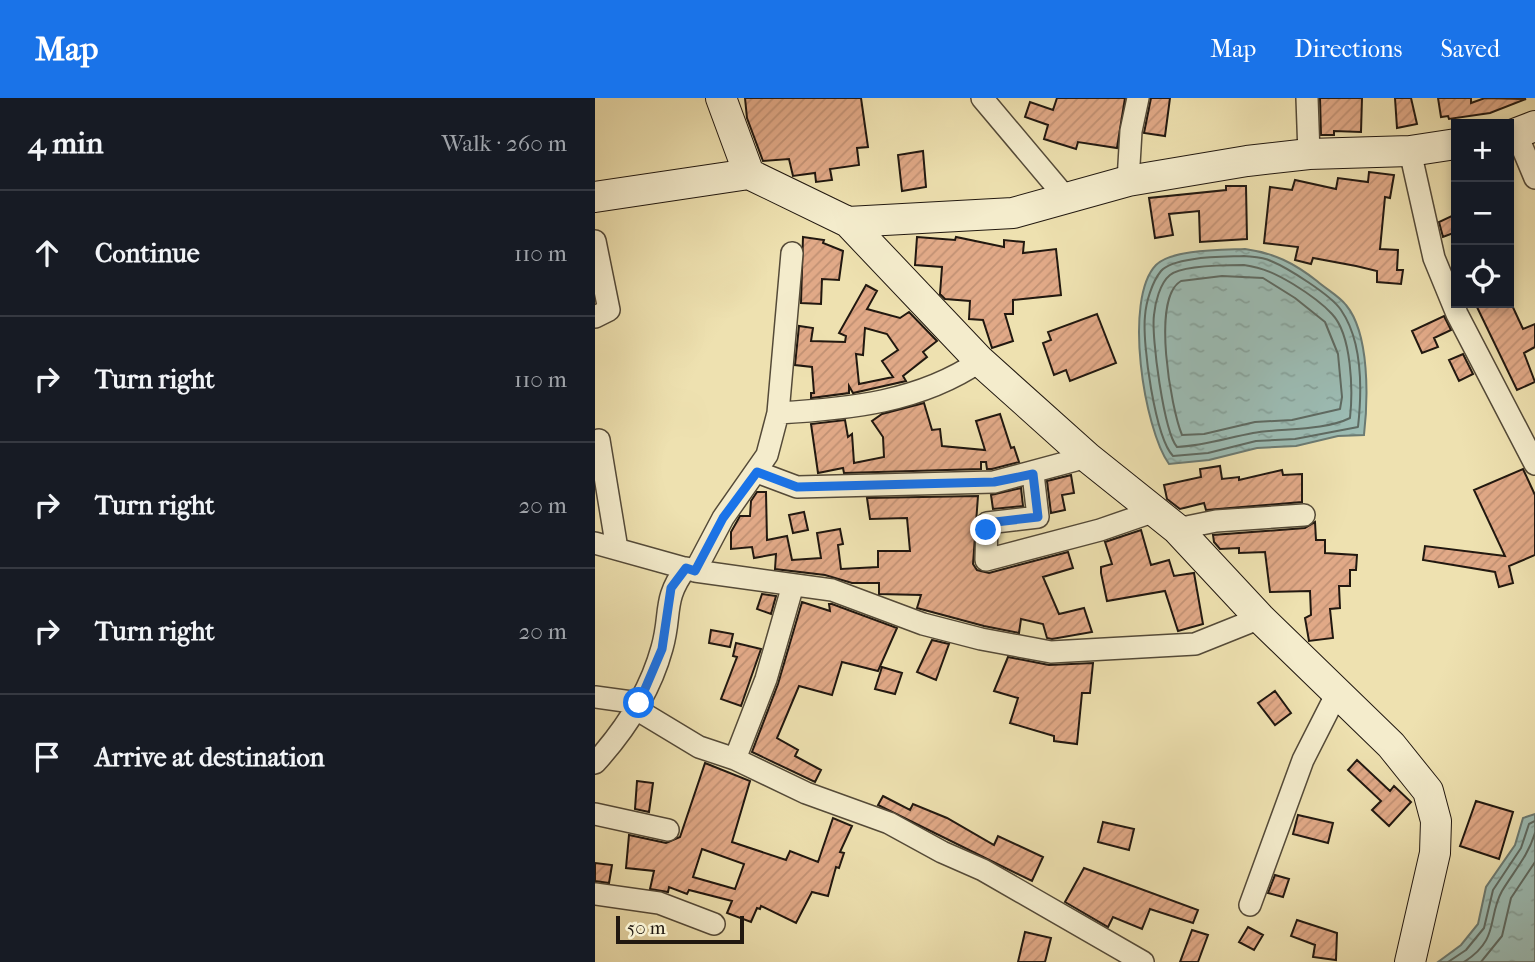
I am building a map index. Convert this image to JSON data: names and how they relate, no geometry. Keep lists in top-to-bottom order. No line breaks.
{"scale_bar":"50 m","page":{"header":"Map","nav":["Map","Directions","Saved"],"heading":["4 min","Walk · 260 m"],"map_buttons":["+","−"],"list":[["Continue","110 m"],["Turn right","110 m"],["Turn right","20 m"],["Turn right","20 m"],"Arrive at destination"],"scale":"50 m"}}
